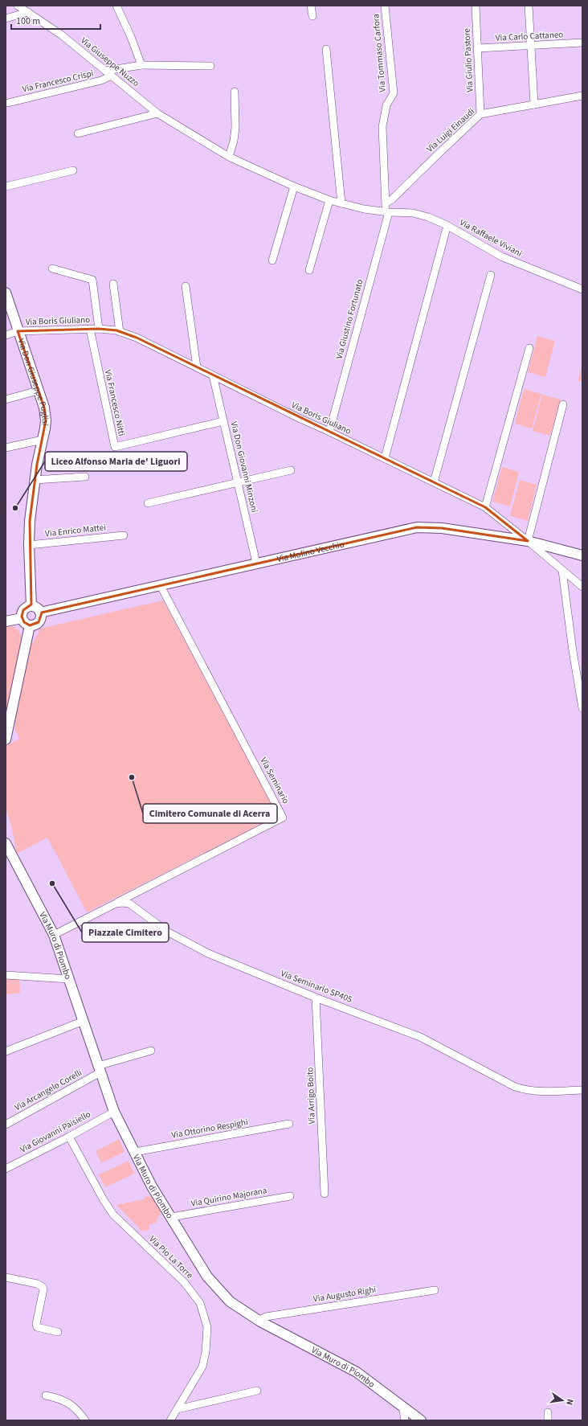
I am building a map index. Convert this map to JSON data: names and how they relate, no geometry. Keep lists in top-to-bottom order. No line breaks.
{"streets":{"street":["Via Carlo Cattaneo","Via Tommaso Carfora","Via Giulio Pastore","Via Giuseppe Nuzzo","Via Francesco Crispi","Via Luigi Einaudi","Via Raffaele Viviani","Via Giustino Fortunato","Via Boris Giuliano","Via Don Giuseppe Puglisi","Via Francesco Nitti","Via Don Giovanni Minzoni","Via Enrico Mattei","Via Molino Vecchio","Via Seminario","Via Muro di Piombo","Via Seminario SP405","Via Arcangelo Corelli","Via Arrigo Boito","Via Ottorino Respighi","Via Giovanni Paisiello","Via Quirino Majorana","Via Pio La Torre","Via Augusto Righi"]},"crossings":[["Via Carlo Cattaneo","Via Giulio Pastore"],["Via Tommaso Carfora","Via Giuseppe Nuzzo"],["Via Tommaso Carfora","Via Luigi Einaudi"],["Via Tommaso Carfora","Via Raffaele Viviani"],["Via Tommaso Carfora","Via Giustino Fortunato"],["Via Giulio Pastore","Via Luigi Einaudi"],["Via Giuseppe Nuzzo","Via Francesco Crispi"],["Via Giuseppe Nuzzo","Via Raffaele Viviani"],["Via Giuseppe Nuzzo","Via Giustino Fortunato"],["Via Raffaele Viviani","Via Giustino Fortunato"],["Via Giustino Fortunato","Via Boris Giuliano"],["Via Boris Giuliano","Via Don Giuseppe Puglisi"],["Via Boris Giuliano","Via Francesco Nitti"],["Via Boris Giuliano","Via Don Giovanni Minzoni"],["Via Boris Giuliano","Via Molino Vecchio"],["Via Don Giuseppe Puglisi","Via Enrico Mattei"],["Via Don Giuseppe Puglisi","Via Molino Vecchio"],["Via Francesco Nitti","Via Don Giovanni Minzoni"],["Via Don Giovanni Minzoni","Via Molino Vecchio"],["Via Molino Vecchio","Via Seminario"],["Via Seminario","Via Seminario SP405"],["Via Muro di Piombo","Via Arcangelo Corelli"],["Via Muro di Piombo","Via Ottorino Respighi"],["Via Muro di Piombo","Via Giovanni Paisiello"],["Via Muro di Piombo","Via Quirino Majorana"],["Via Muro di Piombo","Via Augusto Righi"],["Via Seminario SP405","Via Arrigo Boito"],["Via Giovanni Paisiello","Via Pio La Torre"]],"places":["Liceo Alfonso Maria de' Liguori","Cimitero Comunale di Acerra","Piazzale Cimitero"],"scale_bar":"100 m","north":"right"}
